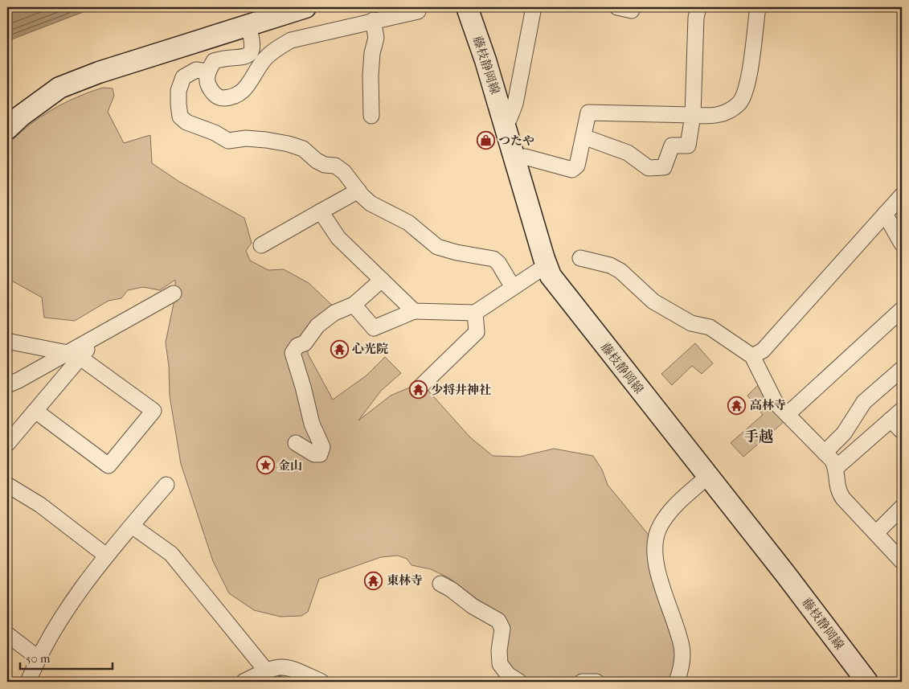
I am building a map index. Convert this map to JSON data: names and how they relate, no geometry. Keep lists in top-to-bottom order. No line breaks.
{"streets":{"main road":["藤枝静岡線"]},"districts":["手越"],"places":{"shop":["つたや"],"temple":["心光院","少将井神社","高林寺","東林寺"],"place":["金山"]},"scale_bar":"50 m"}
